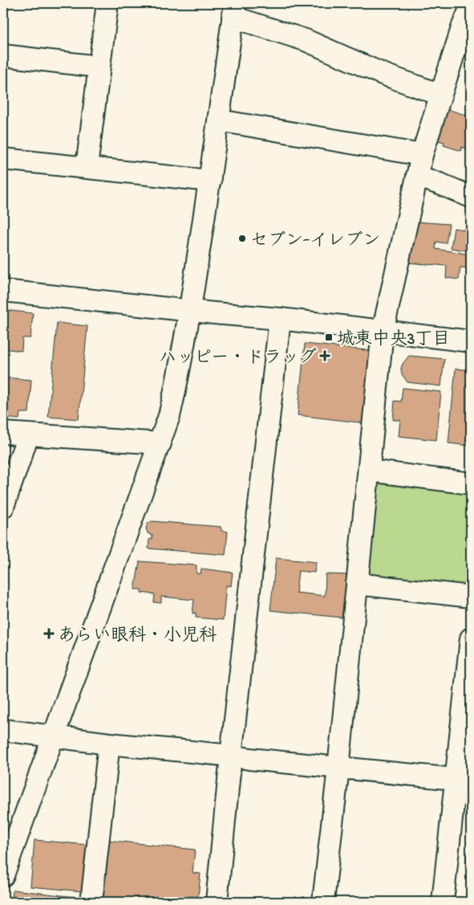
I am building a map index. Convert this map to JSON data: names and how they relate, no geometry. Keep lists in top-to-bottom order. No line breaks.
{"places":{"other":["セブン-イレブン"],"transit":["城東中央3丁目"],"health":["ハッピー・ドラッグ","あらい眼科・小児科"]}}
